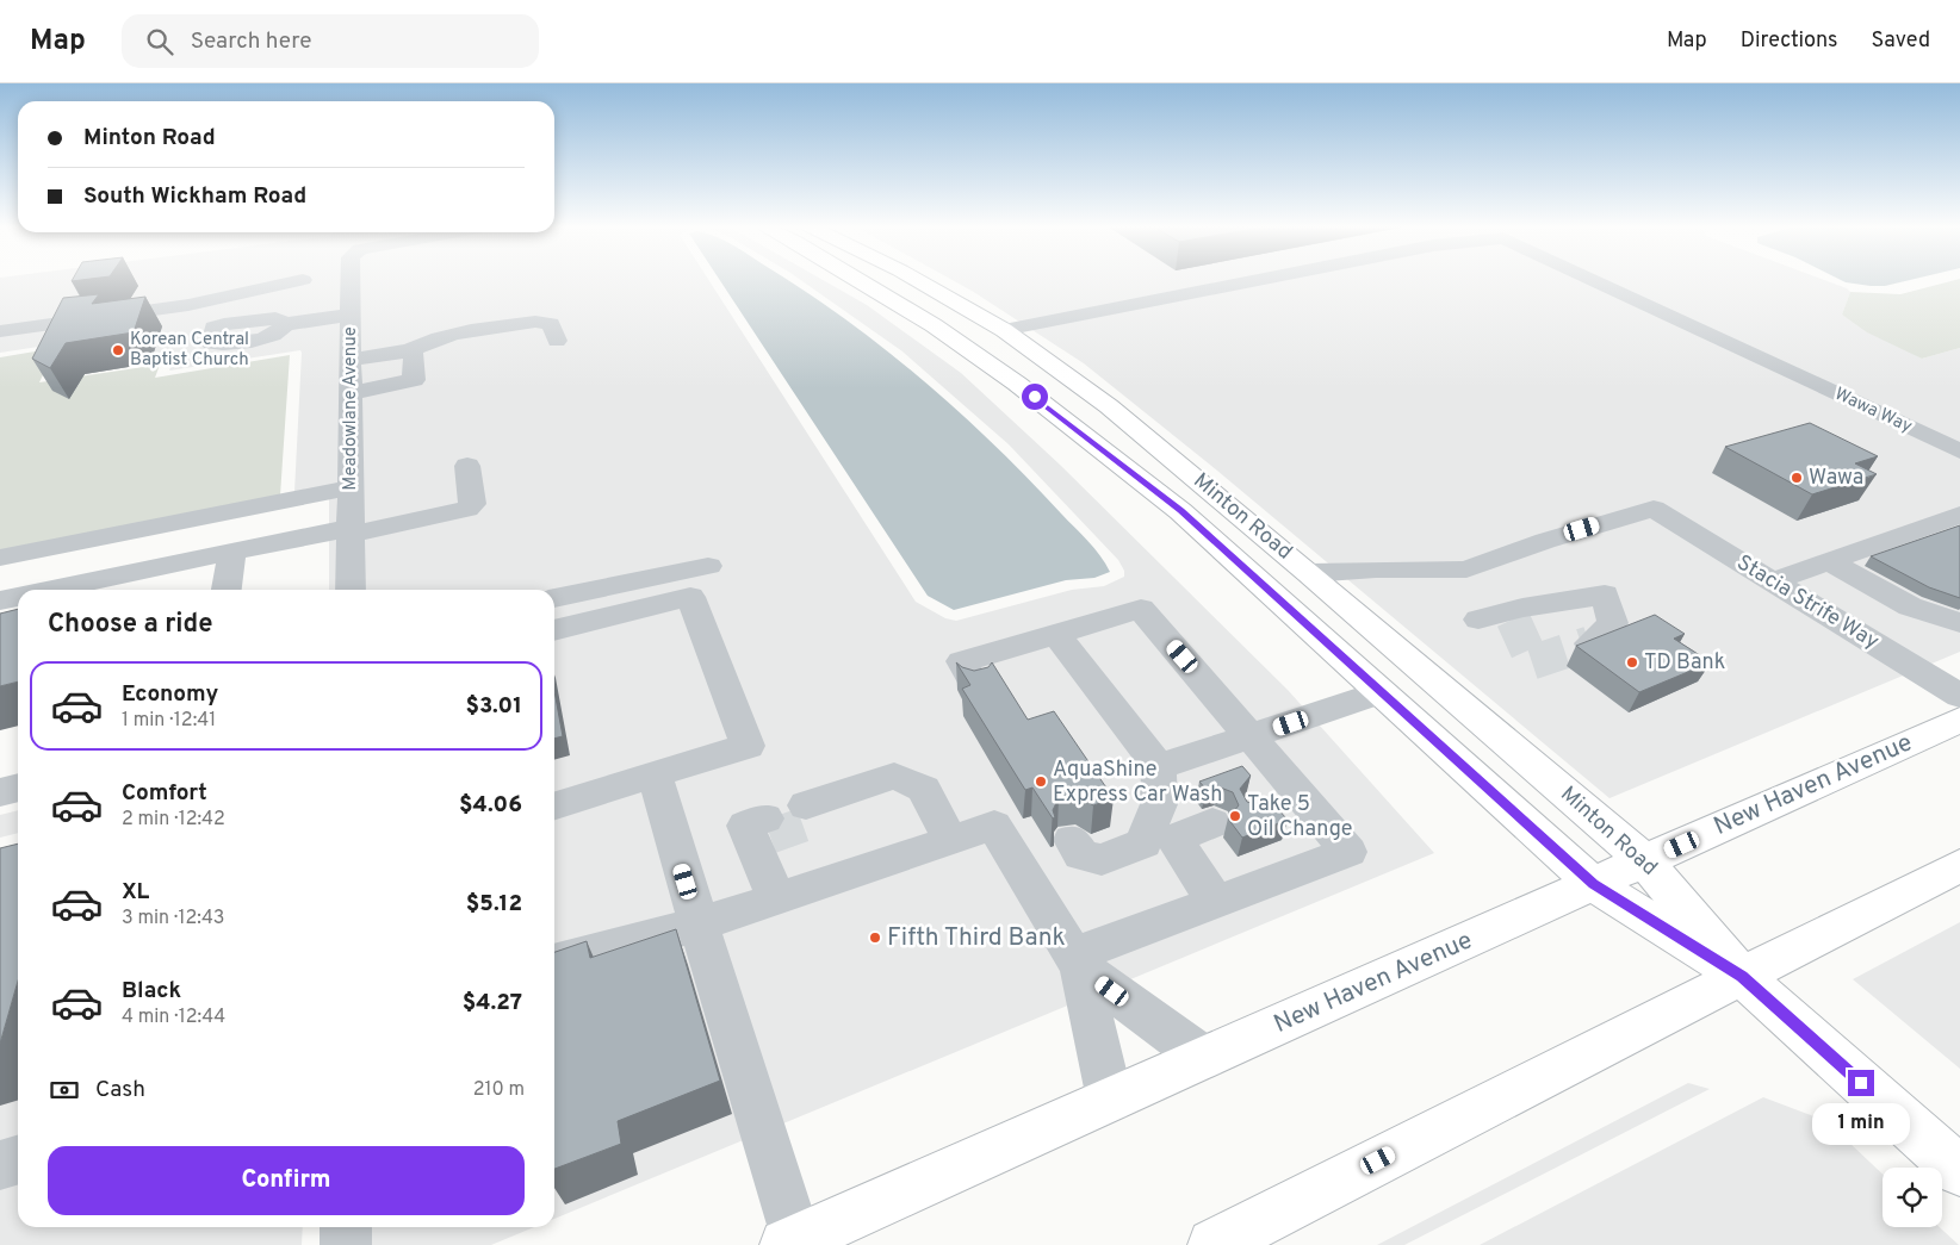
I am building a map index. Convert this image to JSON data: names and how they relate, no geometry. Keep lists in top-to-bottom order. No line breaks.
{"streets":{"main road":["Minton Road","New Haven Avenue"],"street":["Meadowlane Avenue","Wawa Way","Stacia Strife Way"]},"crossings":[["Wawa Way","Minton Road"],["Minton Road","Stacia Strife Way"],["Minton Road","New Haven Avenue"]],"places":["Korean Central Baptist Church","Wawa","TD Bank","AquaShine Express Car Wash","Take 5 Oil Change","Fifth Third Bank"],"page":{"header":"Map","search":"Search here","nav":["Map","Directions","Saved"],"banner":["Minton Road","South Wickham Road"],"heading":"Choose a ride","list":[{"name":"Economy","note":"1 min · 12:41","value":"$3.01"},{"name":"Comfort","note":"2 min · 12:42","value":"$4.06"},{"name":"XL","note":"3 min · 12:43","value":"$5.12"},{"name":"Black","note":"4 min · 12:44","value":"$4.27"}],"pay":["Cash","210 m"],"bubble":"1 min","buttons":"Confirm"}}
